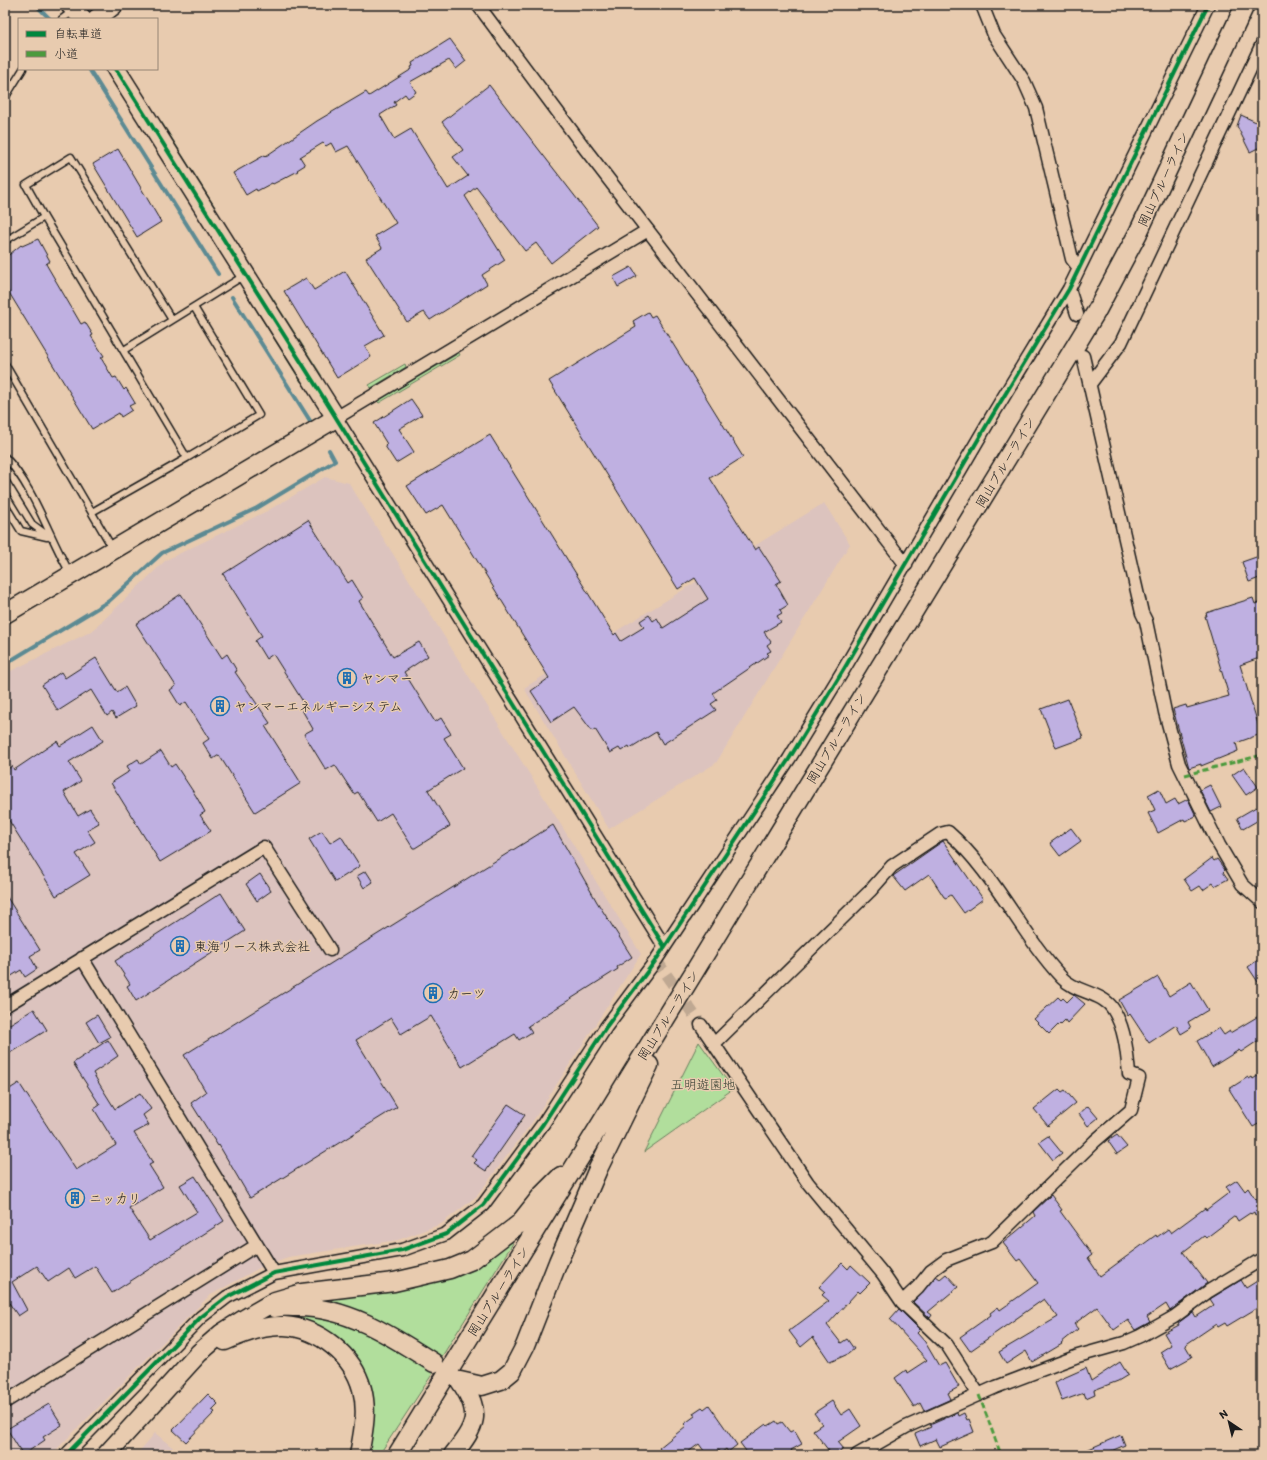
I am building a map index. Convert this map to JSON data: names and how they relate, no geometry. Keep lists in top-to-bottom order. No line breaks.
{"streets":{"main road":["岡山ブルーライン"]},"parks":["五明遊園地"],"places":{"building":["ヤンマー","ヤンマーエネルギーシステム","東海リース株式会社","カーツ","ニッカリ"]},"legend":["自転車道","小道"],"north":"top left"}
